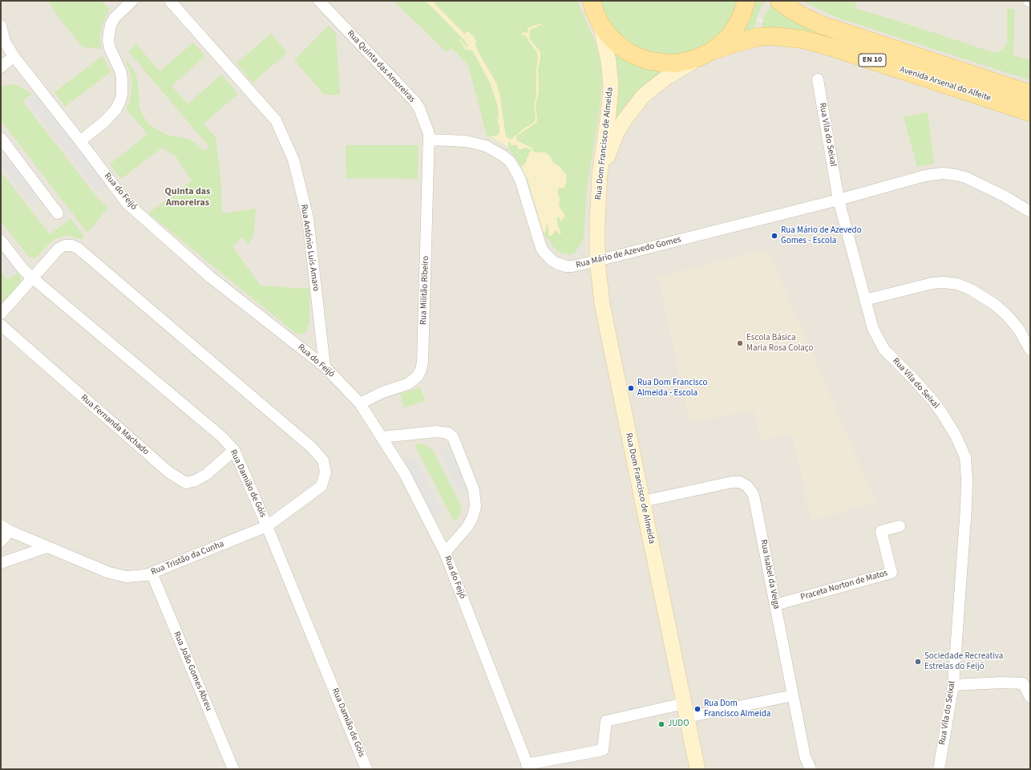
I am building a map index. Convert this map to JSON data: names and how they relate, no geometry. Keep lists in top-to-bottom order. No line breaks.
{"streets":{"main road":["EN 10","Avenida Arsenal do Alfeite","Rua Dom Francisco de Almeida"],"street":["Rua Quinta das Amoreiras","Rua Vila do Seixal","Rua do Feijó","Rua António Luís Amaro","Rua Mário de Azevedo Gomes","Rua Militão Ribeiro","Rua Fernanda Machado","Rua Damião de Góis","Rua Tristão da Cunha","Rua Isabel da Veiga","Praceta Norton de Matos","Rua João Gomes Abreu"]},"crossings":[["Rua Quinta das Amoreiras","Rua Mário de Azevedo Gomes"],["Rua Quinta das Amoreiras","Rua Militão Ribeiro"],["Avenida Arsenal do Alfeite","Rua Dom Francisco de Almeida"],["Rua Vila do Seixal","Rua Mário de Azevedo Gomes"],["Rua Dom Francisco de Almeida","Rua Mário de Azevedo Gomes"],["Rua Dom Francisco de Almeida","Rua Isabel da Veiga"],["Rua do Feijó","Rua António Luís Amaro"],["Rua do Feijó","Rua Militão Ribeiro"],["Rua Mário de Azevedo Gomes","Rua Militão Ribeiro"],["Rua Fernanda Machado","Rua Damião de Góis"],["Rua Damião de Góis","Rua Tristão da Cunha"],["Rua Tristão da Cunha","Rua João Gomes Abreu"],["Rua Isabel da Veiga","Praceta Norton de Matos"]],"districts":["Quinta das Amoreiras"],"places":["Rua Mário de Azevedo Gomes - Escola","Escola Básica Maria Rosa Colaço","Rua Dom Francisco Almeida - Escola","Sociedade Recreativa Estrelas do Feijó","Rua Dom Francisco Almeida","JUDO"]}
